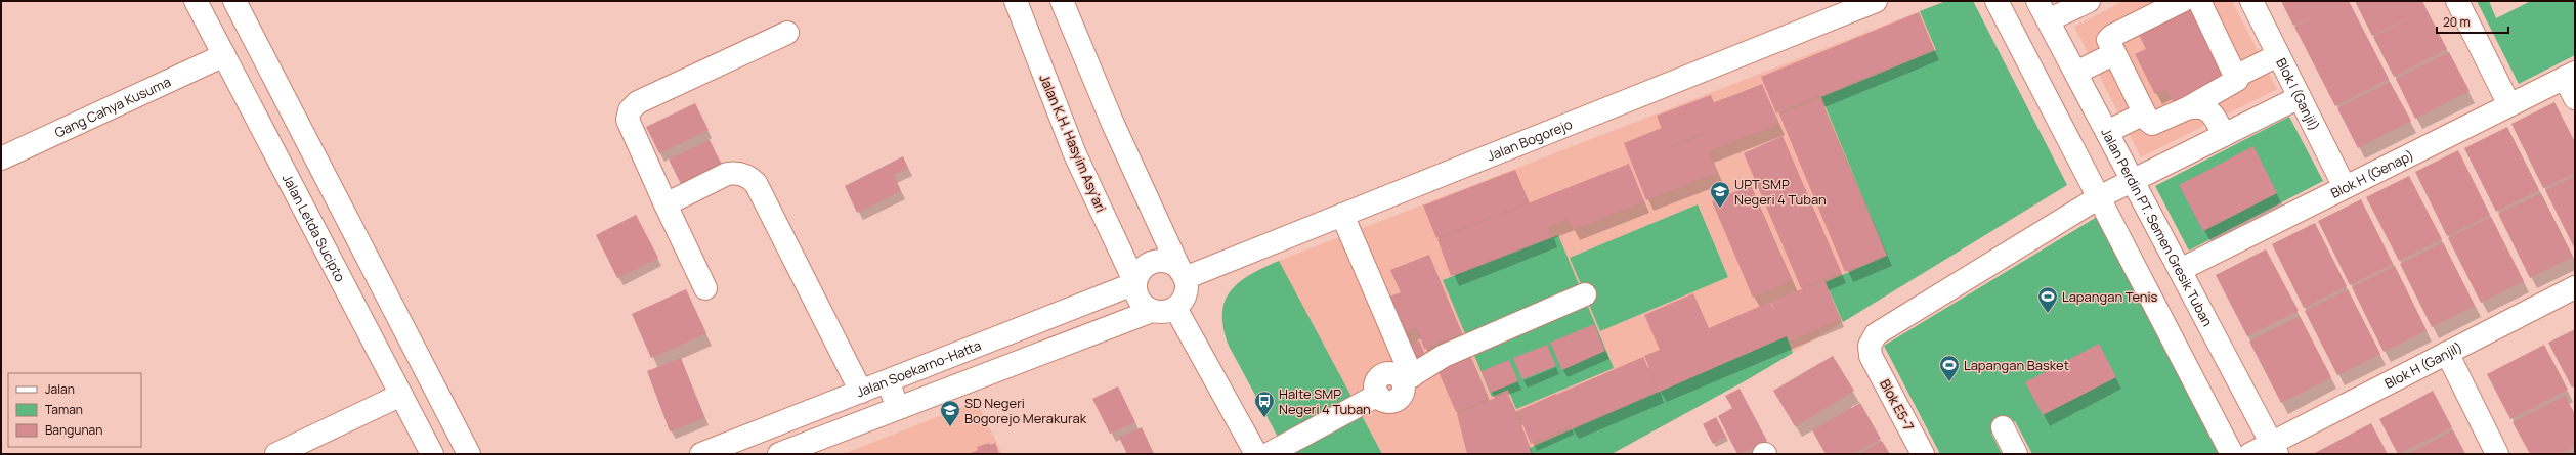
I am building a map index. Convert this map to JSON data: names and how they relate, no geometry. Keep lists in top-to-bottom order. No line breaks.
{"streets":{"main road":["Blok I (Ganjil)","Gang Cahya Kusuma","Jalan Bogorejo","Jalan K.H. Hasyim Asy'ari","Blok H (Genap)","Jalan Letda Sucipto","Jalan Perdin PT. Semen Gresik Tuban","Blok H (Ganjil)","Jalan Soekarno-Hatta","Blok E5-7"]},"crossings":[["Blok I (Ganjil)","Blok H (Genap)"],["Gang Cahya Kusuma","Jalan Letda Sucipto"],["Jalan Bogorejo","Jalan K.H. Hasyim Asy'ari"],["Jalan Bogorejo","Jalan Soekarno-Hatta"],["Jalan K.H. Hasyim Asy'ari","Jalan Soekarno-Hatta"],["Blok H (Genap)","Jalan Perdin PT. Semen Gresik Tuban"],["Jalan Perdin PT. Semen Gresik Tuban","Blok H (Ganjil)"]],"places":{"school or university":["UPT SMP Negeri 4 Tuban","SD Negeri Bogorejo Merakurak"],"sports":["Lapangan Tenis","Lapangan Basket"],"bus stop":["Halte SMP Negeri 4 Tuban"]},"legend":["Jalan","Taman","Bangunan"],"scale_bar":"20 m"}
